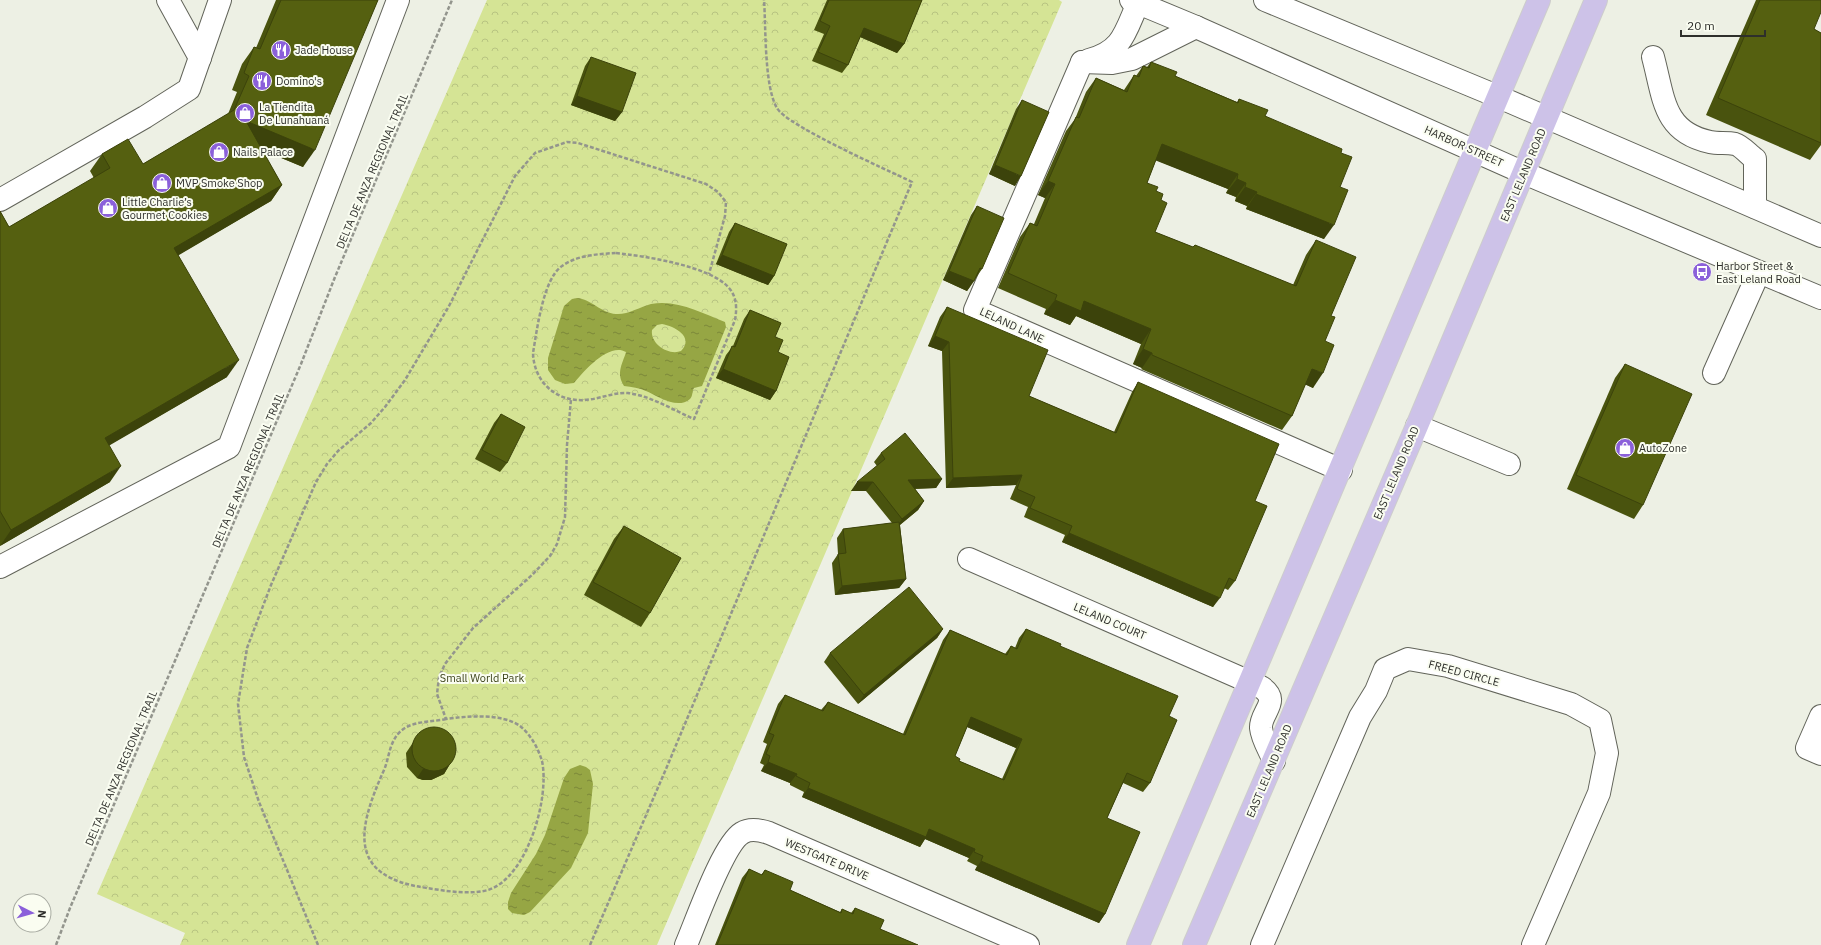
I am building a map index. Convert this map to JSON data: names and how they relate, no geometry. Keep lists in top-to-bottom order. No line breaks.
{"streets":{"main road":["EAST LELAND ROAD"],"street":["HARBOR STREET","LELAND LANE","LELAND COURT","FREED CIRCLE","WESTGATE DRIVE"],"path":["DELTA DE ANZA REGIONAL TRAIL"]},"crossings":[["HARBOR STREET","EAST LELAND ROAD"],["EAST LELAND ROAD","LELAND COURT"]],"parks":["Small World Park"],"places":{"restaurant":["Jade House","Domino's"],"shop":["La Tiendita De Lunahuaná","Nails Palace","MVP Smoke Shop","Little Charlie’s Gourmet Cookies","AutoZone"],"bus stop":["Harbor Street & East Leland Road"]},"scale_bar":"20 m","north":"right"}
